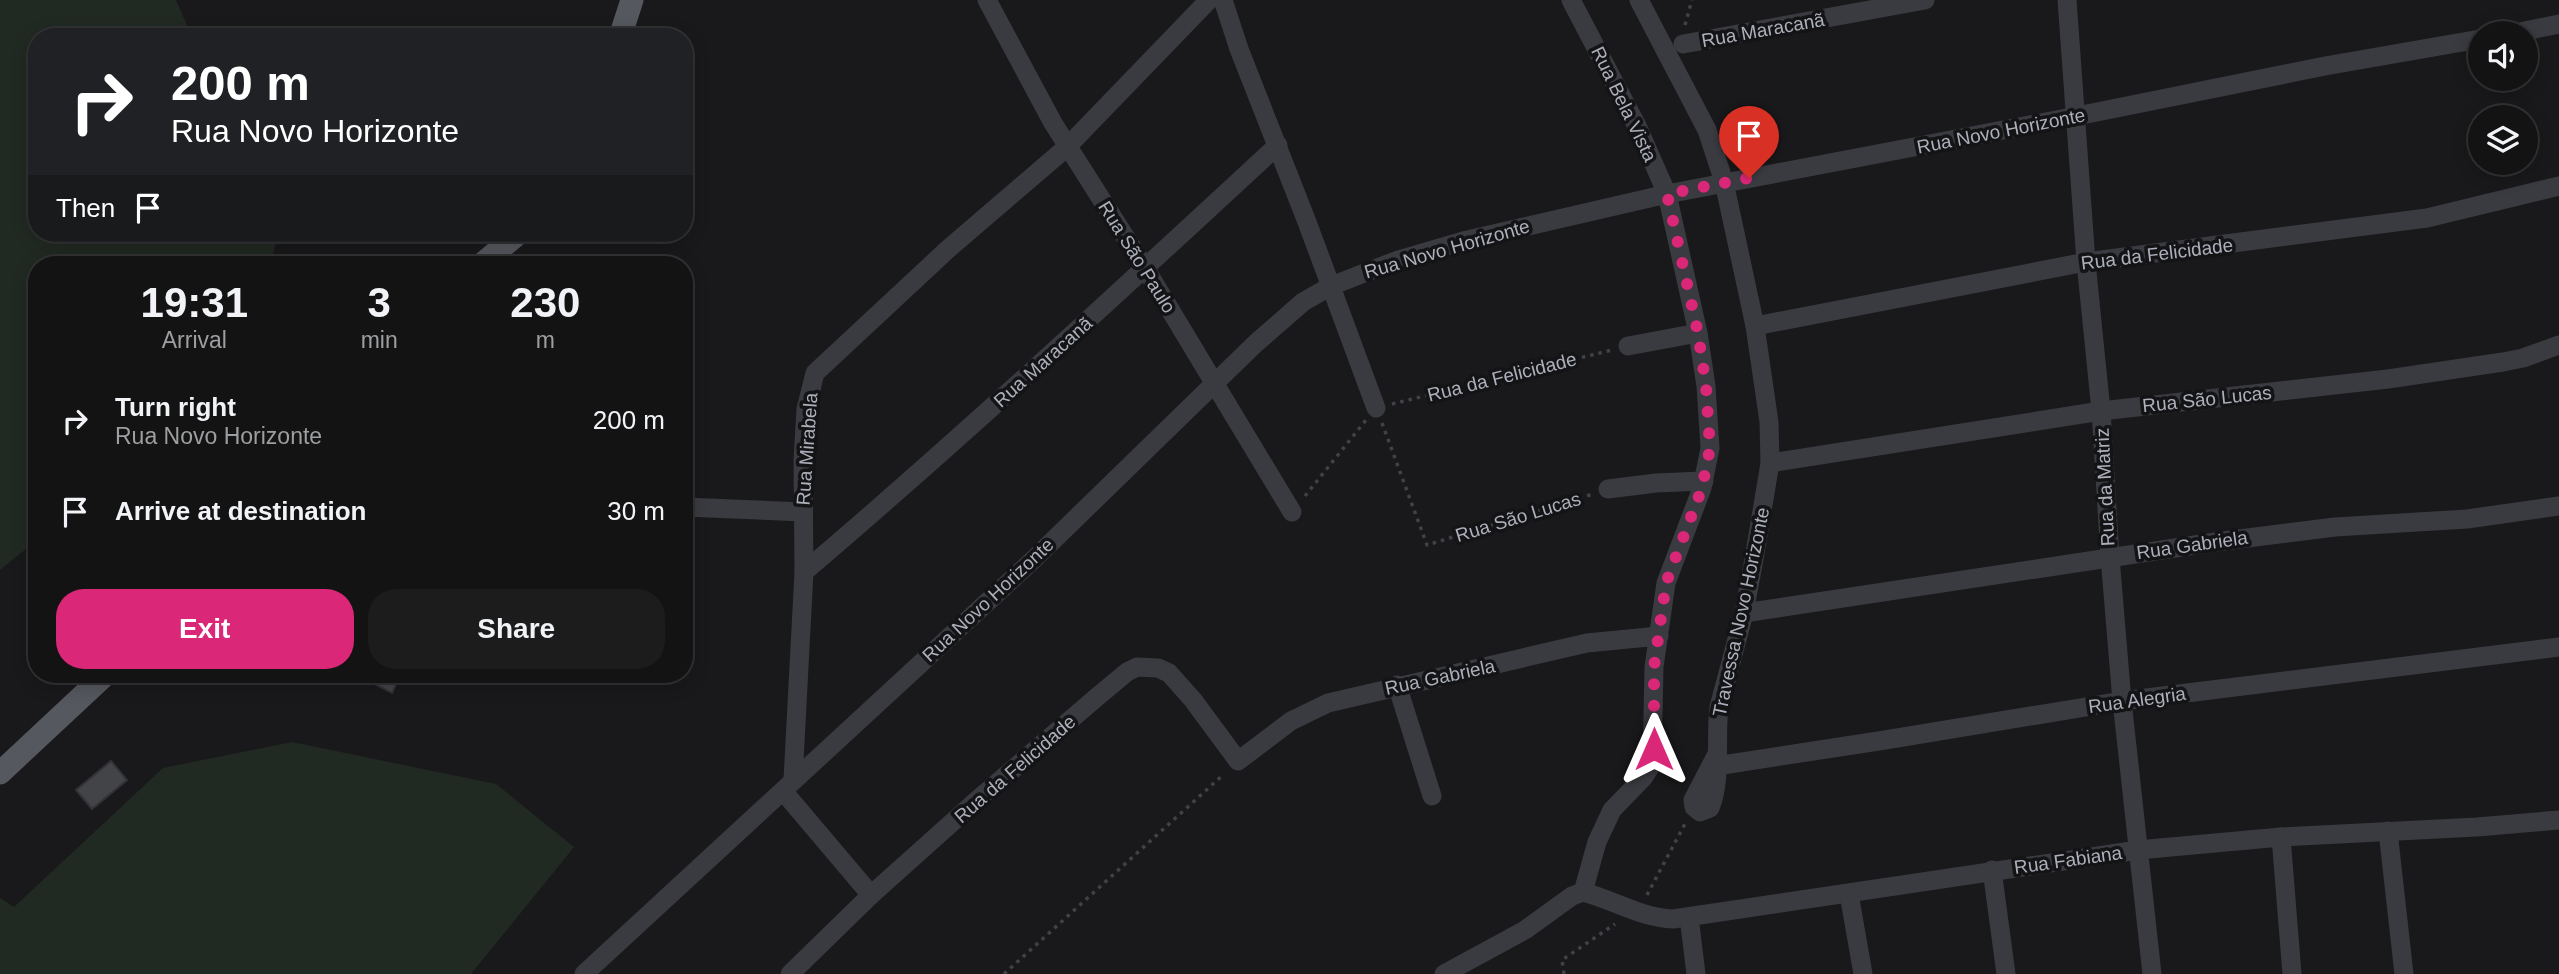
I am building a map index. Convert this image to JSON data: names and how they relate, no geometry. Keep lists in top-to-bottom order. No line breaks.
{"streets":{"street":["Rua Maracanã","Rua Bela Vista","Rua Novo Horizonte","Rua da Felicidade","Rua São Paulo","Rua São Lucas","Rua Mirabela","Rua da Matriz","Rua Gabriela","Travessa Novo Horizonte","Rua Alegria","Rua Fabiana"]},"crossings":[["Rua Maracanã","Rua São Paulo"],["Rua Maracanã","Rua Mirabela"],["Rua Bela Vista","Rua Novo Horizonte"],["Rua Bela Vista","Rua Gabriela"],["Rua Bela Vista","Rua Fabiana"],["Rua Novo Horizonte","Rua São Paulo"],["Rua Novo Horizonte","Rua Mirabela"],["Rua Novo Horizonte","Rua da Matriz"],["Rua Novo Horizonte","Travessa Novo Horizonte"],["Rua da Felicidade","Rua São Lucas"],["Rua da Felicidade","Rua da Matriz"],["Rua da Felicidade","Rua Gabriela"],["Rua da Felicidade","Travessa Novo Horizonte"],["Rua São Paulo","Rua Mirabela"],["Rua São Lucas","Rua da Matriz"],["Rua São Lucas","Travessa Novo Horizonte"],["Rua da Matriz","Rua Gabriela"],["Rua da Matriz","Rua Alegria"],["Rua da Matriz","Rua Fabiana"],["Rua Gabriela","Travessa Novo Horizonte"],["Travessa Novo Horizonte","Rua Alegria"]],"page":{"turn":["200 m","Rua Novo Horizonte"],"then":"Then","eta":["19:31","Arrival","3","min","230","m"],"list":[{"name":"Turn right","note":"Rua Novo Horizonte","value":"200 m"},{"name":"Arrive at destination","value":"30 m"}],"buttons":["Exit","Share"]}}
